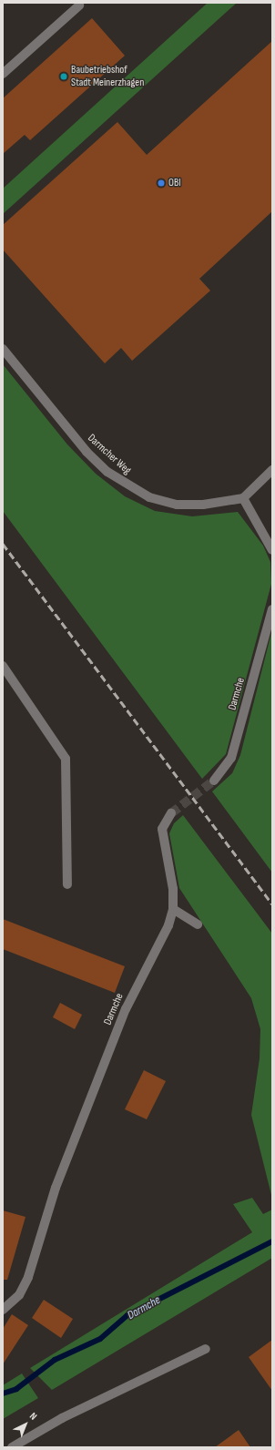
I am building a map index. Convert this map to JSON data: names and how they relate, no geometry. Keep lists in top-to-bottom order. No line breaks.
{"streets":{"street":["Darmcher Weg","Darmche"]},"water":["Darmche"],"places":["Baubetriebshof Stadt Meinerzhagen","OBI"],"north":"top right"}
